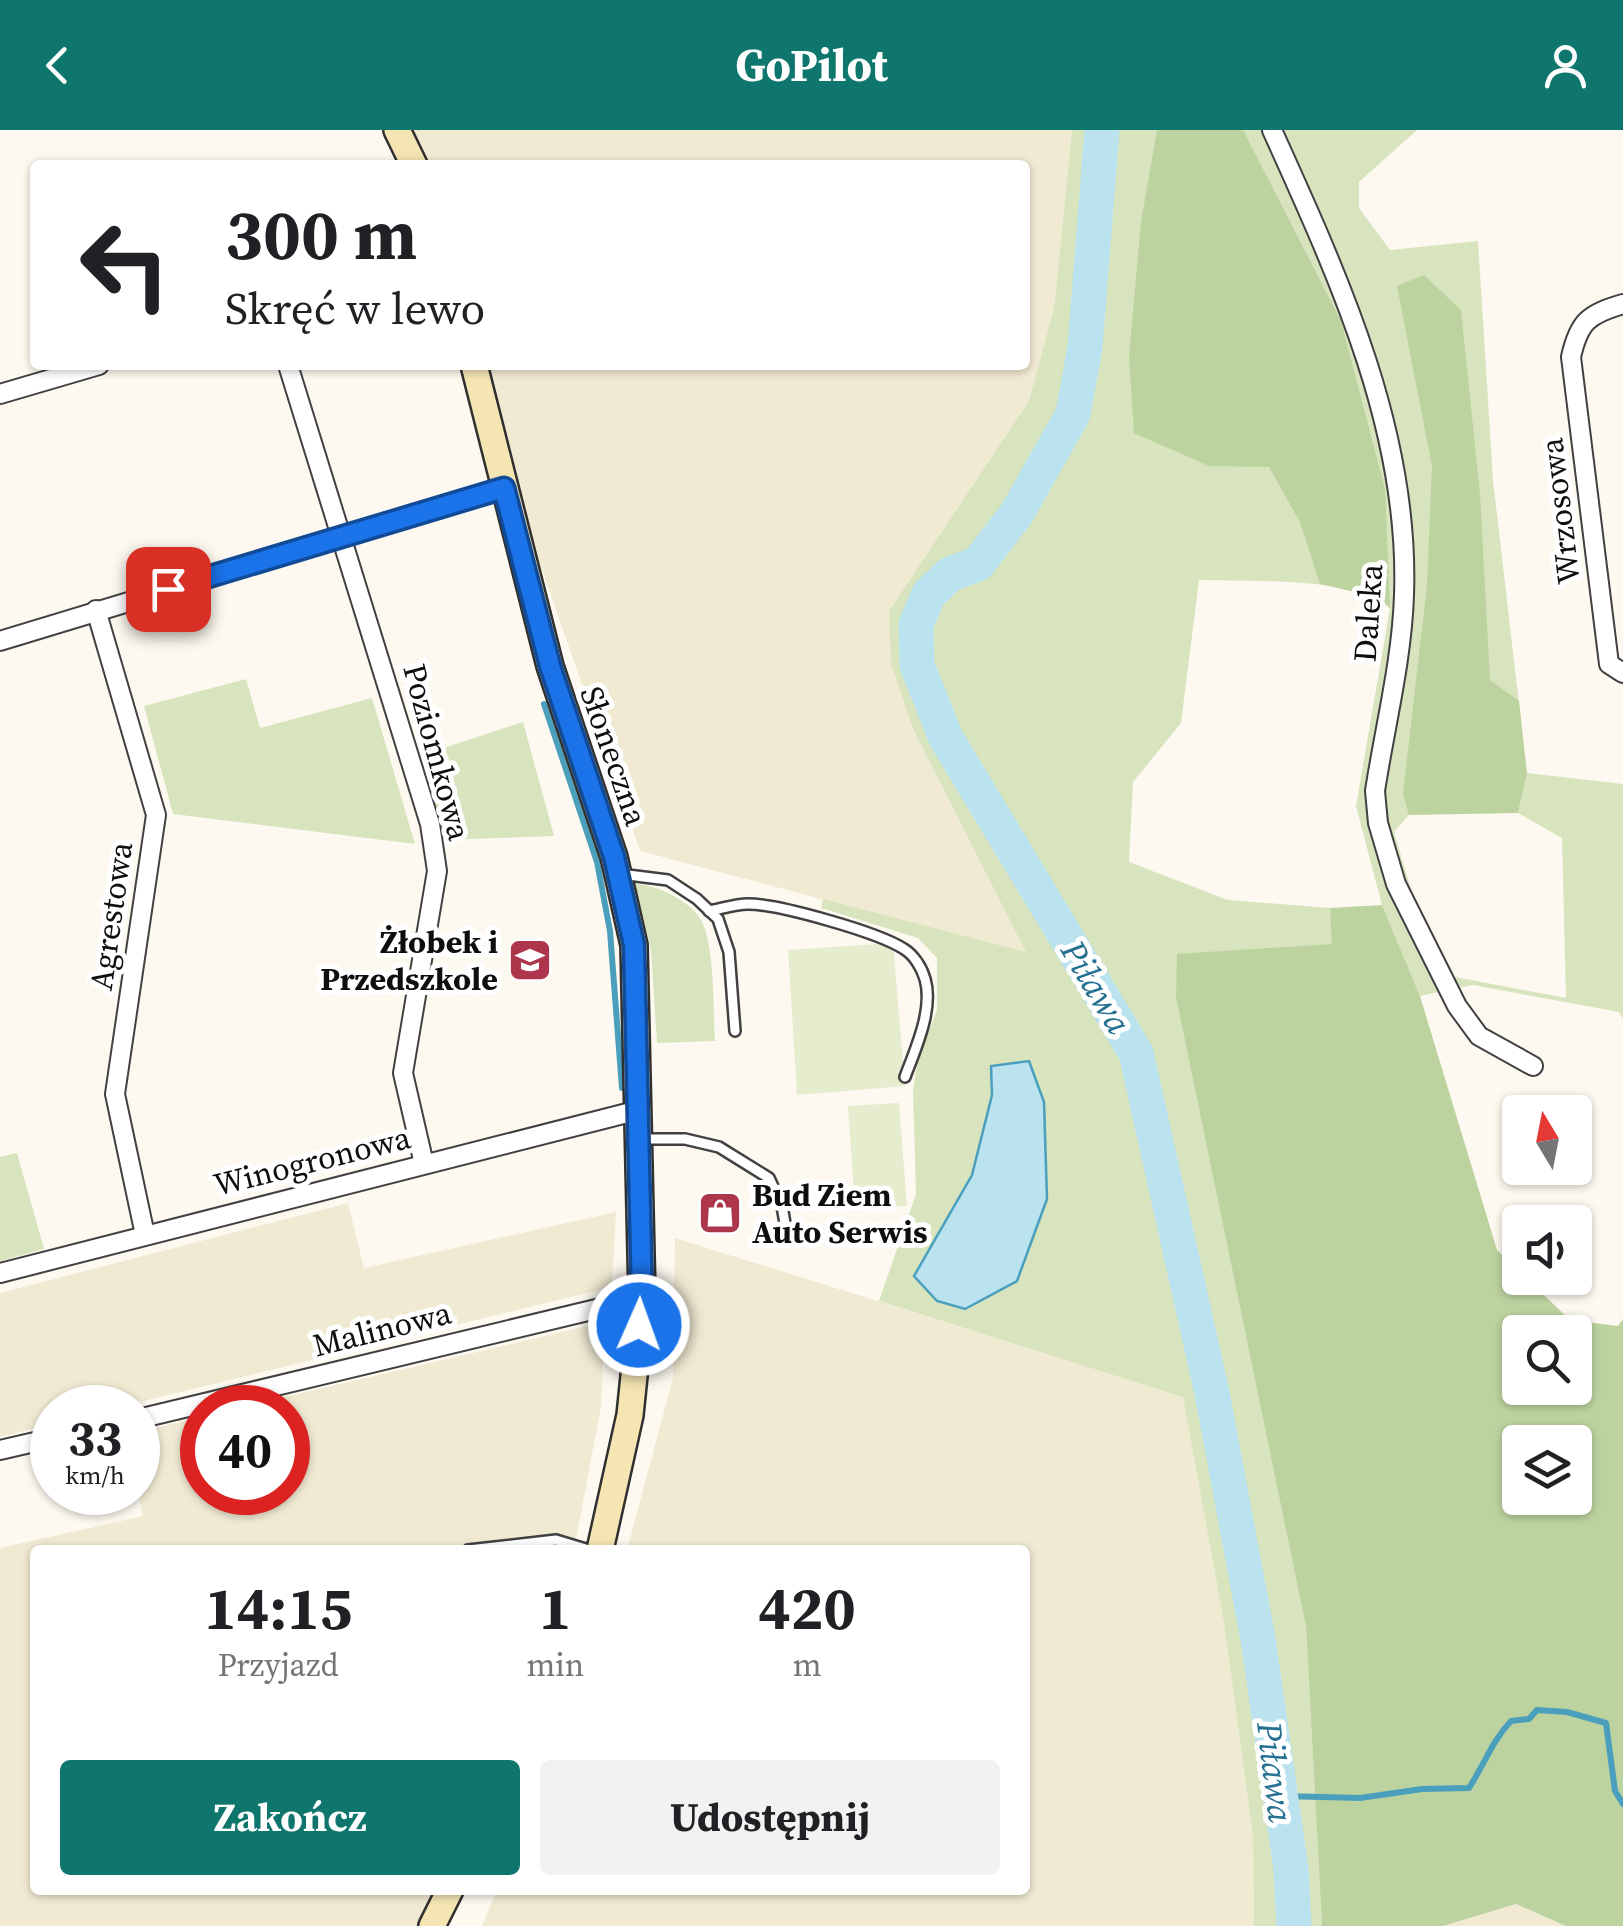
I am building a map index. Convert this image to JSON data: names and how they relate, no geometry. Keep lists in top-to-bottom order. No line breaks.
{"streets":{"street":["Wrzosowa","Daleka","Poziomkowa","Słoneczna","Agrestowa","Winogronowa","Malinowa"]},"crossings":[["Poziomkowa","Winogronowa"],["Słoneczna","Winogronowa"],["Słoneczna","Malinowa"],["Agrestowa","Winogronowa"]],"water":["Piława"],"places":{"school or university":["Żłobek i Przedszkole"],"shop":["Bud Ziem Auto Serwis"]},"north":"top","page":{"header":"GoPilot","turn":["300 m","Skręć w lewo"],"speed":"33 km/h","limit":"40","eta":["14:15","Przyjazd","1","min","420","m"],"buttons":["Zakończ","Udostępnij"]}}
